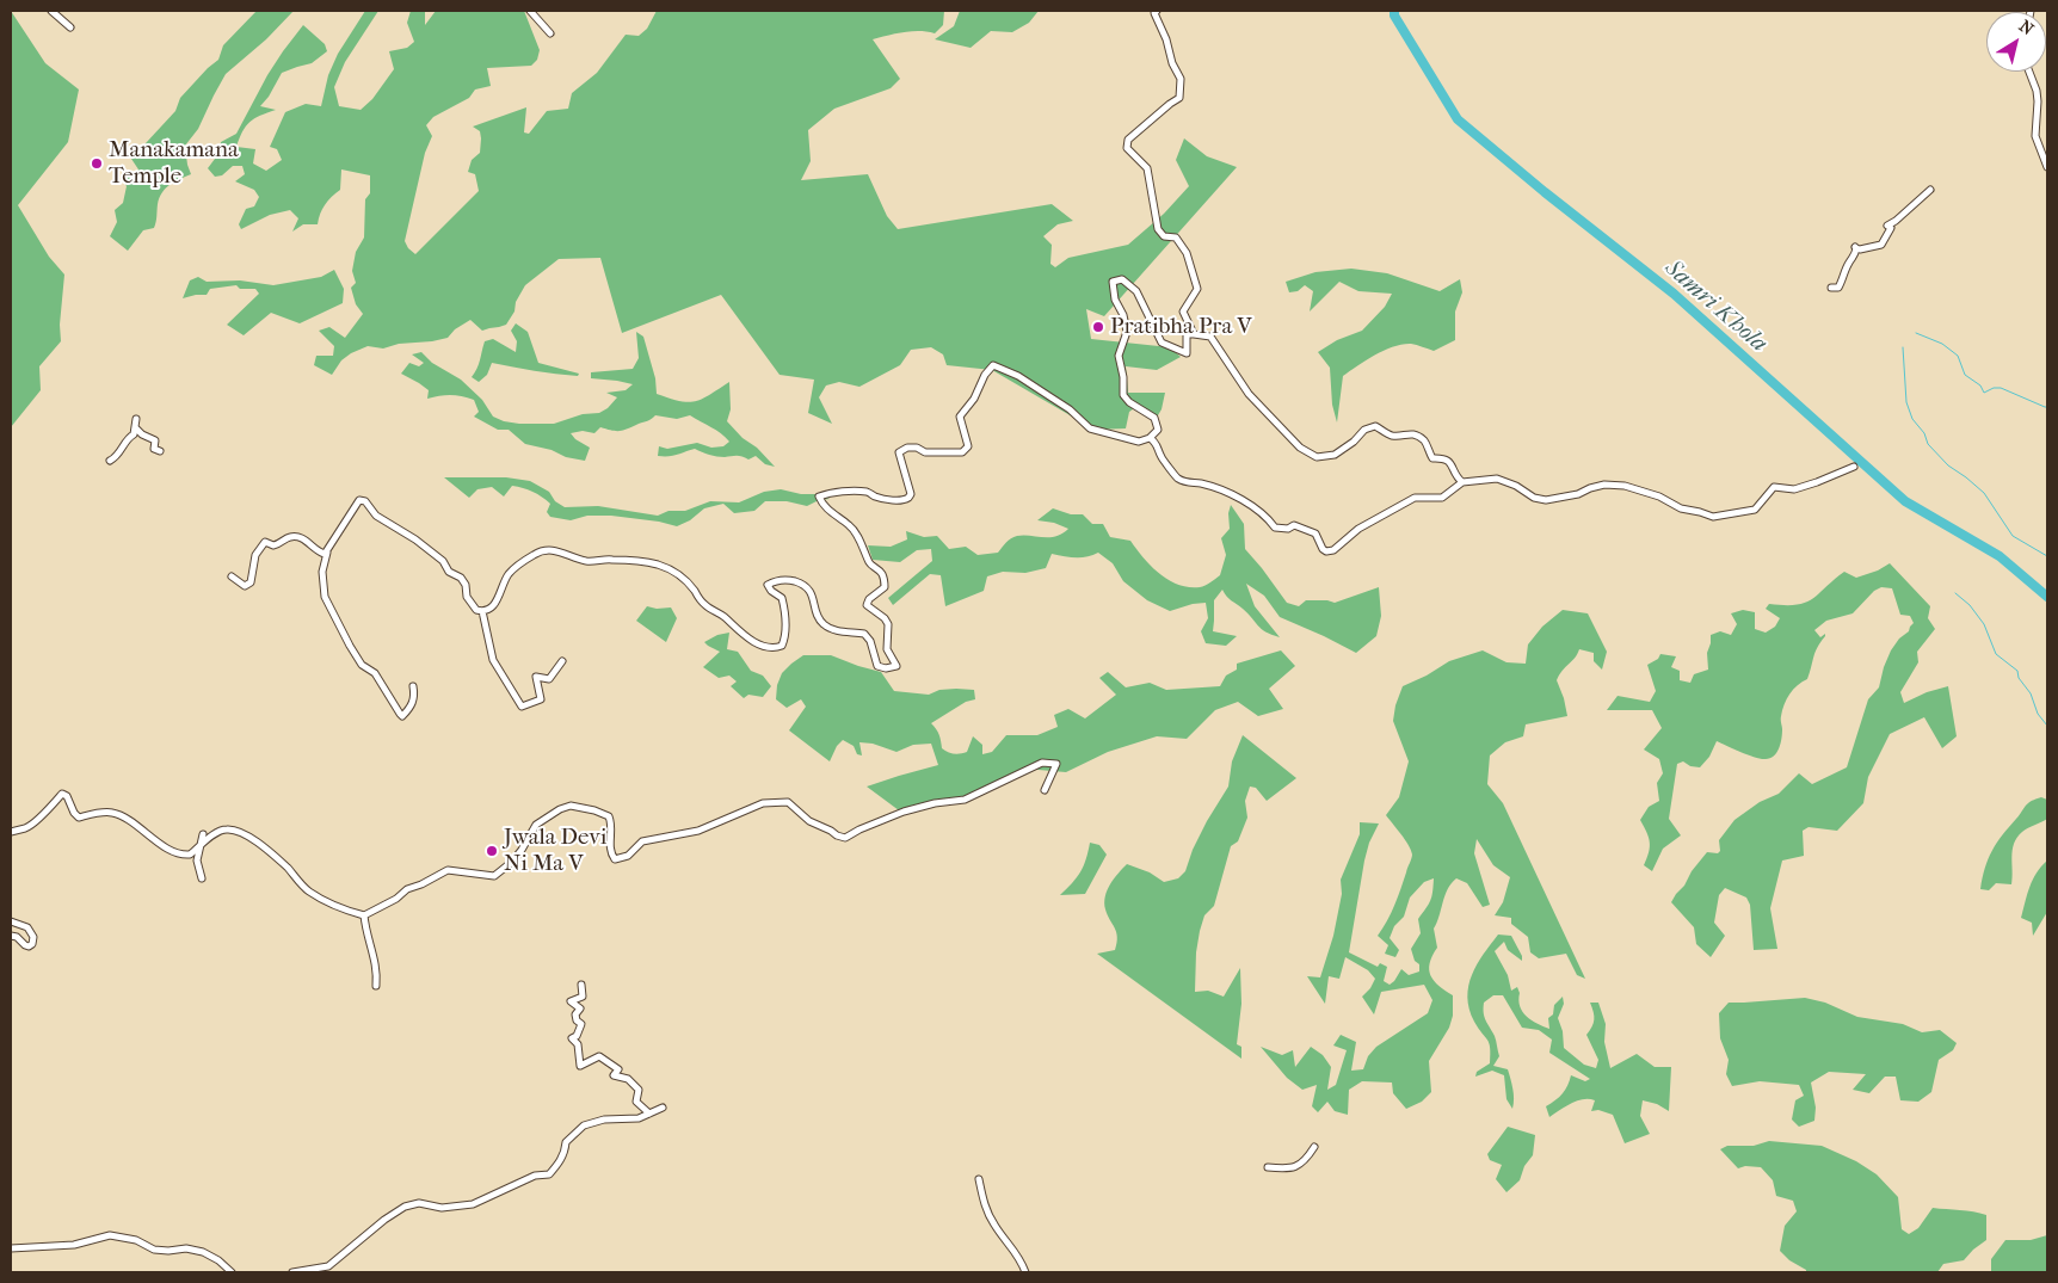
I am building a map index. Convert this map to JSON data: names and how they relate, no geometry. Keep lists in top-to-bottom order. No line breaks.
{"water":["Samri Khola"],"places":["Manakamana Temple","Pratibha Pra V","Jwala Devi Ni Ma V"],"north":"top right"}
